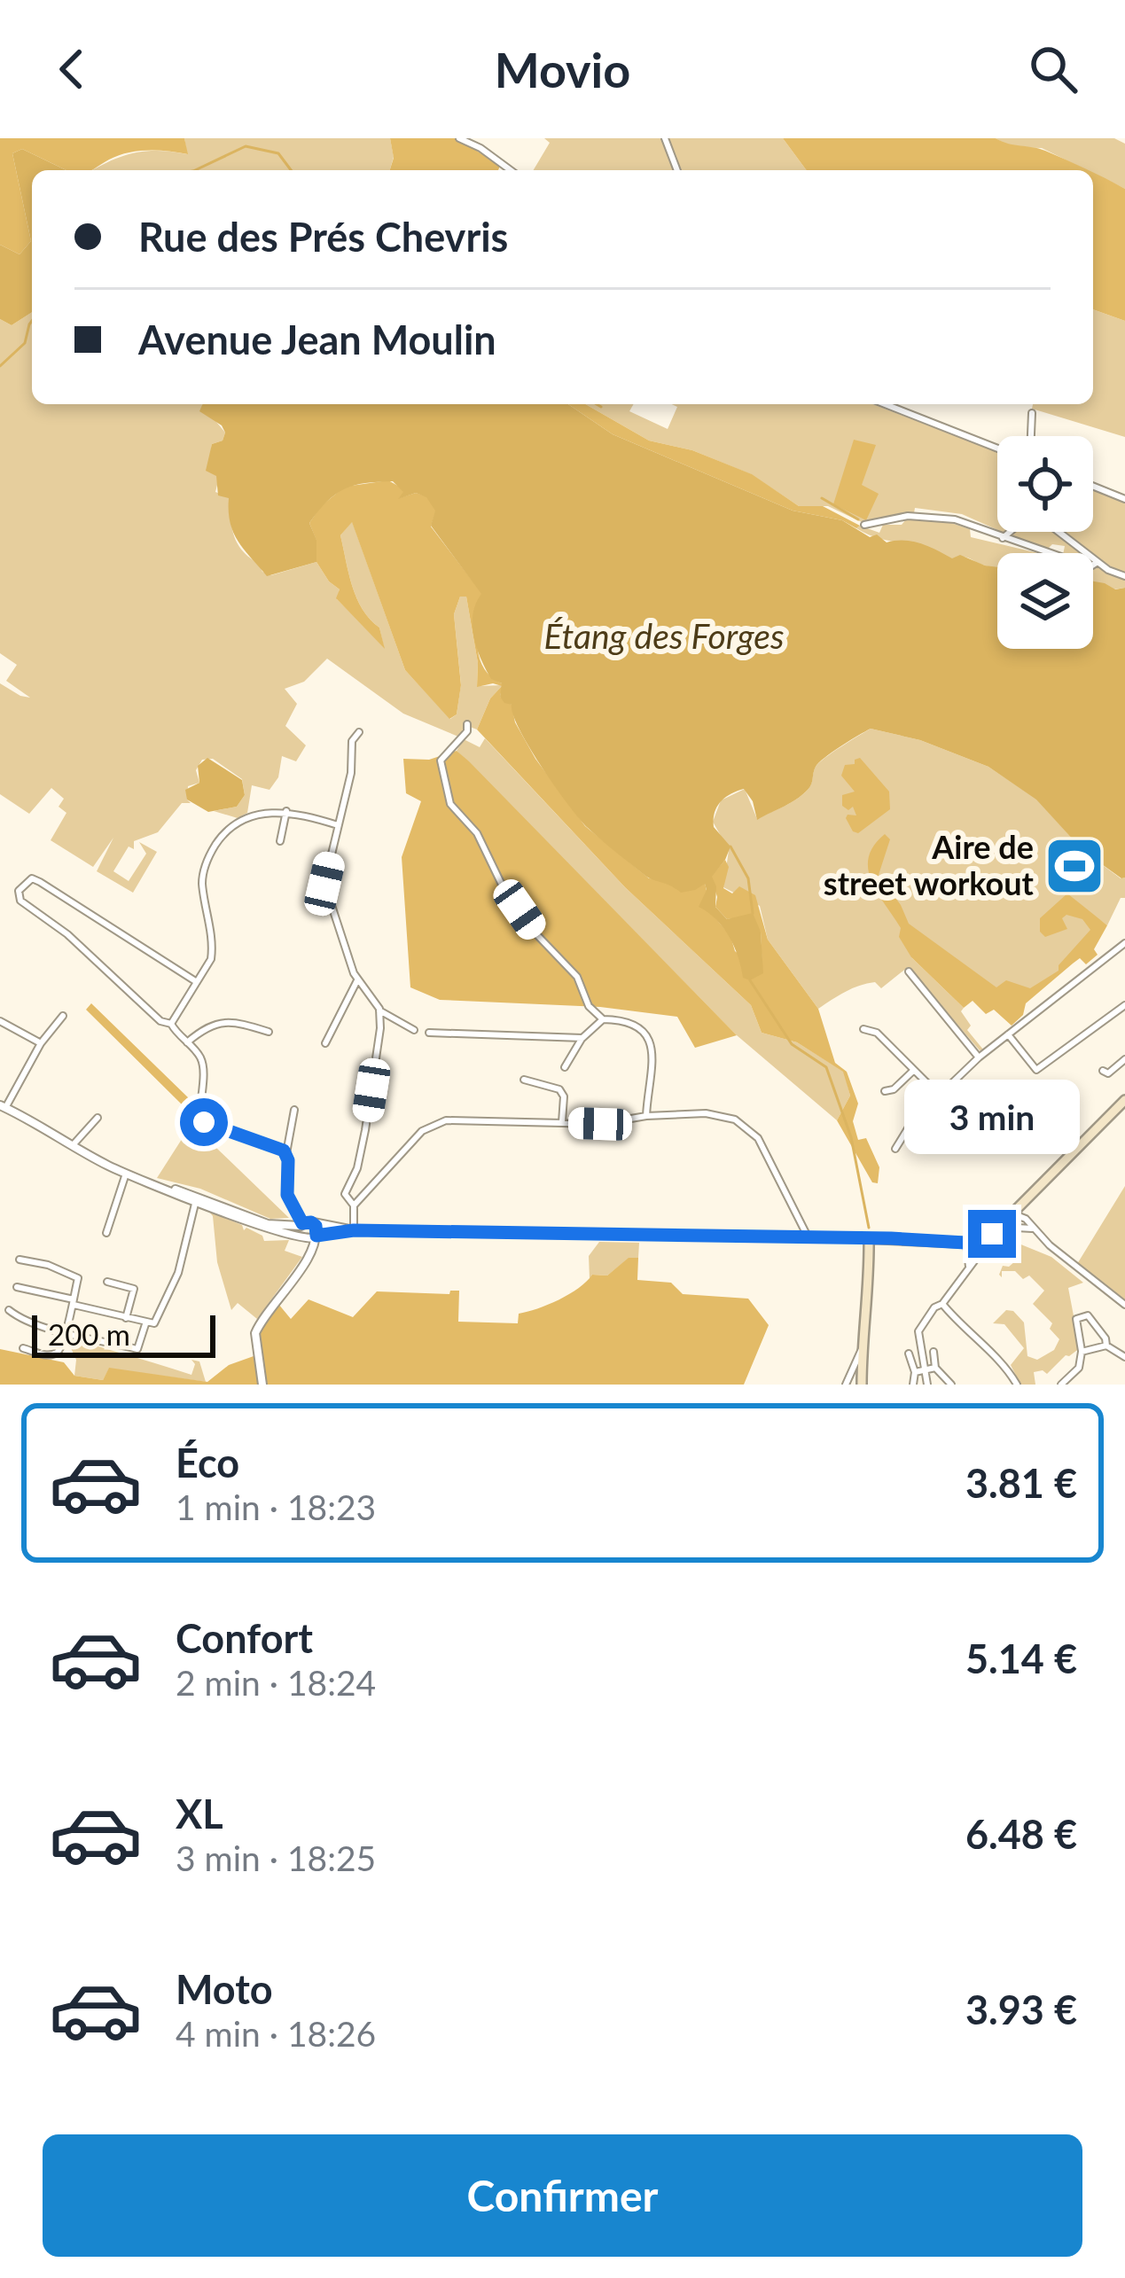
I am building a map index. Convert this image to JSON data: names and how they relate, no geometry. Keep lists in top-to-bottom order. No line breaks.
{"water":["Étang des Forges"],"places":{"sports":["Aire de street workout"]},"scale_bar":"200 m","page":{"header":"Movio","banner":["Rue des Prés Chevris","Avenue Jean Moulin"],"bubble":"3 min","scale":"200 m","list":[{"name":"Éco","note":"1 min · 18:23","value":"3.81 €"},{"name":"Confort","note":"2 min · 18:24","value":"5.14 €"},{"name":"XL","note":"3 min · 18:25","value":"6.48 €"},{"name":"Moto","note":"4 min · 18:26","value":"3.93 €"}],"buttons":"Confirmer"}}
